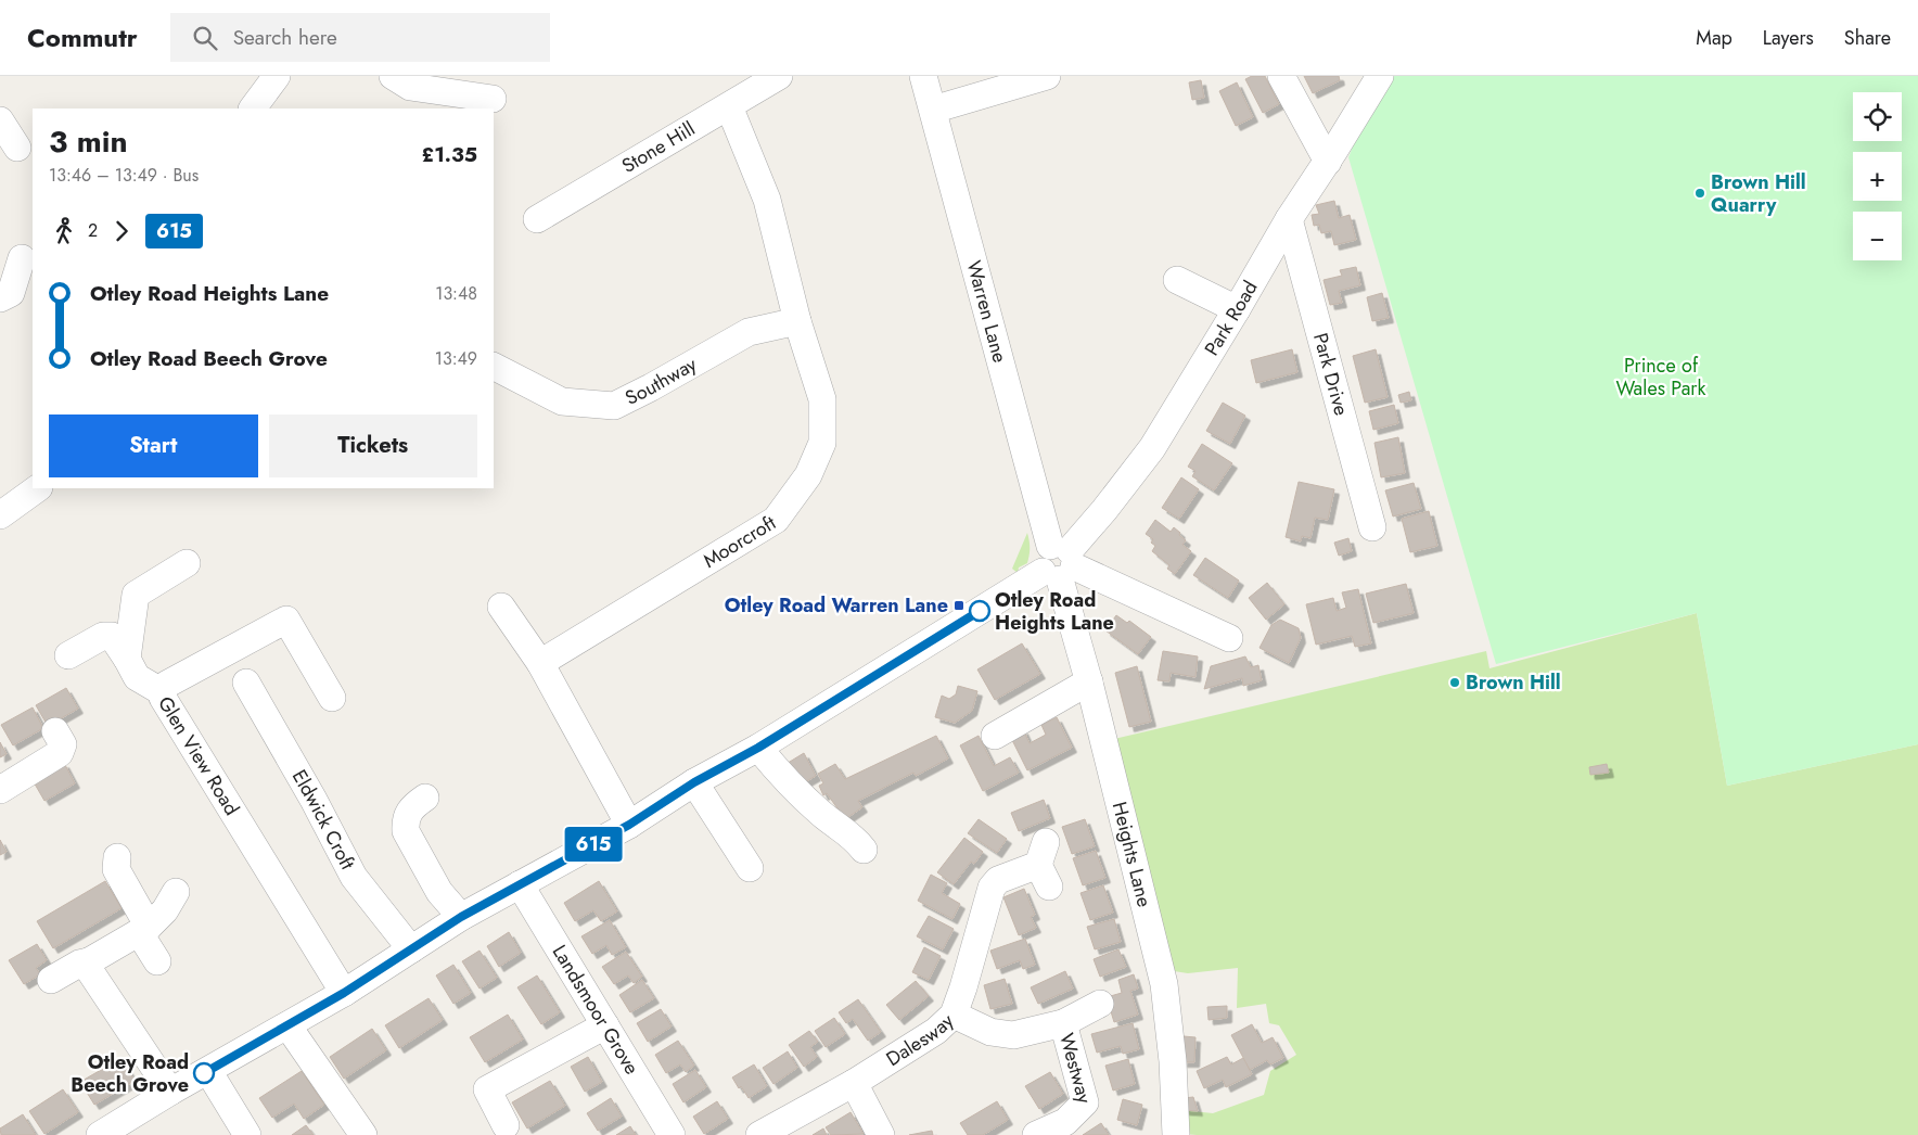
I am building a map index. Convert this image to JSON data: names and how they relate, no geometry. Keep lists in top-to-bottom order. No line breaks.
{"streets":{"street":["Stone Hill","Warren Lane","Park Road","Park Drive","Southway","Moorcroft","Glen View Road","Eldwick Croft","Heights Lane","Landsmoor Grove","Dalesway","Westway"]},"crossings":[["Stone Hill","Moorcroft"],["Warren Lane","Park Road"],["Warren Lane","Heights Lane"],["Park Road","Park Drive"],["Park Road","Glen View Road"],["Park Road","Eldwick Croft"],["Park Road","Heights Lane"],["Park Road","Landsmoor Grove"],["Southway","Moorcroft"],["Dalesway","Westway"]],"parks":["Prince of Wales Park"],"places":{"other":["Brown Hill Quarry","Otley Road Heights Lane","Brown Hill","Otley Road Beech Grove"],"transit":["Otley Road Warren Lane"]},"lines":["bus line 615"],"page":{"header":"Commutr","search":"Search here","nav":["Map","Layers","Share"],"on_map":"615","map_buttons":["+","−"],"heading":["3 min","13:46 – 13:49 · Bus","£1.35"],"legs":["2","615"],"list":[{"name":"Otley Road Heights Lane","value":"13:48"},{"name":"Otley Road Beech Grove","value":"13:49"}],"buttons":["Start","Tickets"]}}
